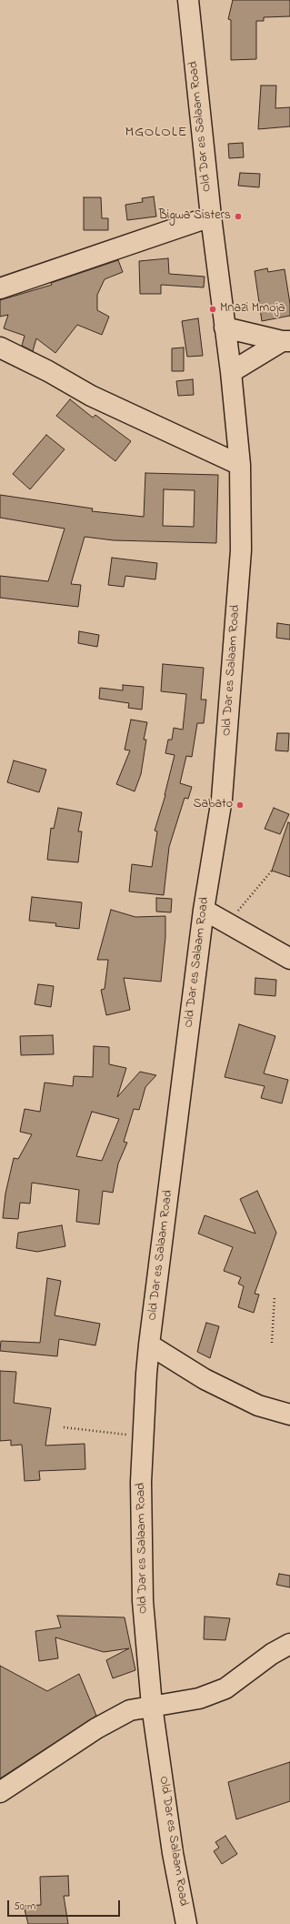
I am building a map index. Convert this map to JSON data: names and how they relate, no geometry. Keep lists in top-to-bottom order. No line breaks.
{"streets":{"street":["Old Dar es Salaam Road"]},"districts":["MGOLOLE"],"places":["Bigwa Sisters","Mnazi Mmoja","Sabato"],"scale_bar":"50 m"}
